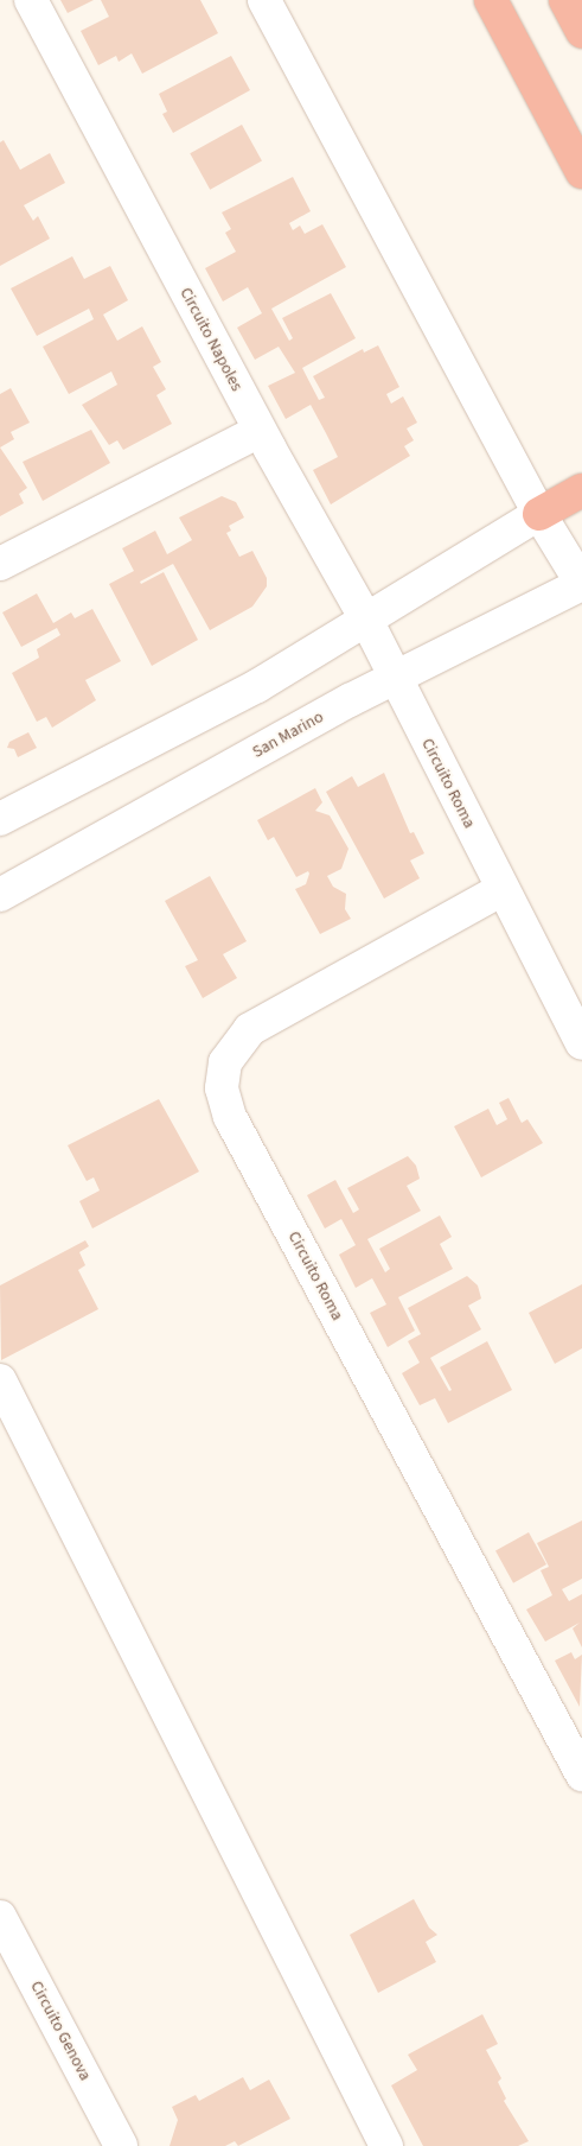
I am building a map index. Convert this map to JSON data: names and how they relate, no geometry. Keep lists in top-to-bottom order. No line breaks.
{"streets":{"street":["Circuito Napoles","San Marino","Circuito Roma","Circuito Genova"]},"crossings":[["Circuito Napoles","San Marino"],["Circuito Napoles","Circuito Roma"],["San Marino","Circuito Roma"]]}
